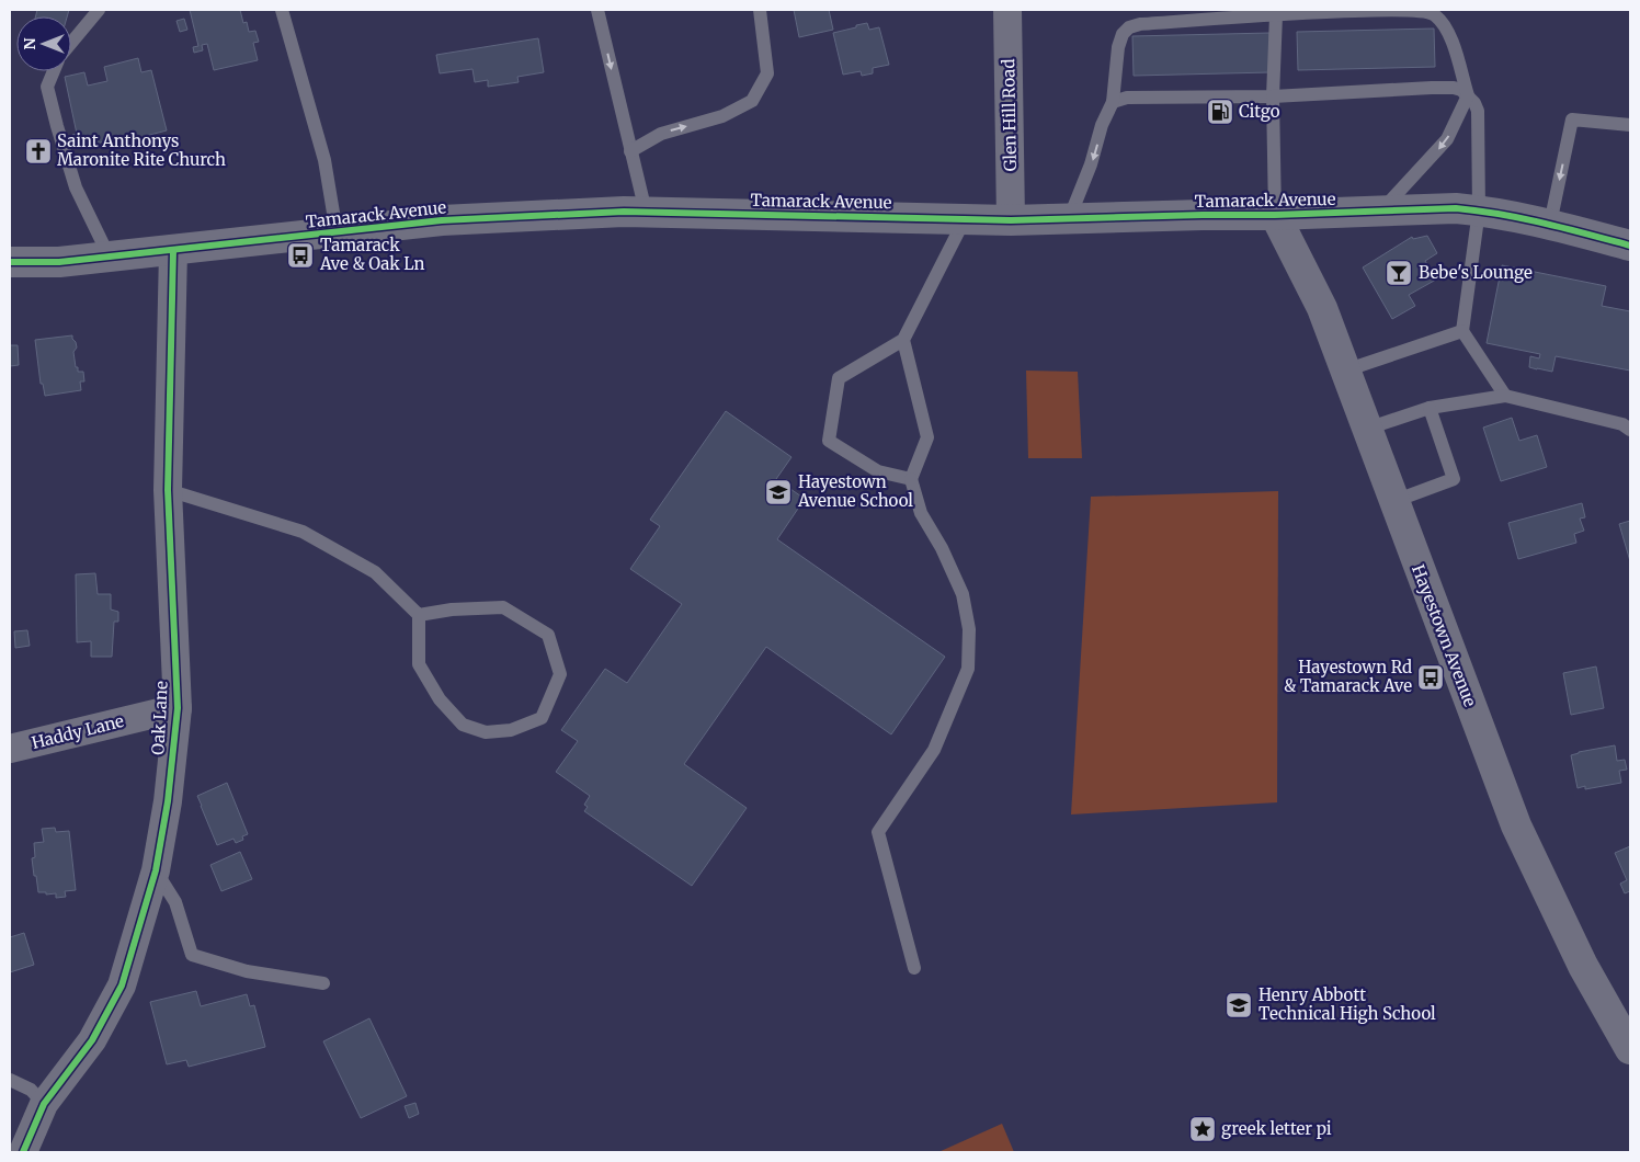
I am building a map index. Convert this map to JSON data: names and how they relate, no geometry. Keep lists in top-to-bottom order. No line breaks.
{"streets":{"street":["Glen Hill Road","Tamarack Avenue","Hayestown Avenue","Oak Lane","Haddy Lane"]},"crossings":[["Glen Hill Road","Tamarack Avenue"],["Tamarack Avenue","Hayestown Avenue"],["Tamarack Avenue","Oak Lane"],["Oak Lane","Haddy Lane"]],"places":{"fuel station":["Citgo"],"church":["Saint Anthonys Maronite Rite Church"],"bus stop":["Tamarack Ave & Oak Ln","Hayestown Rd & Tamarack Ave"],"bar":["Bebe's Lounge"],"school or university":["Hayestown Avenue School","Henry Abbott Technical High School"],"place":["greek letter pi"]},"north":"left"}
